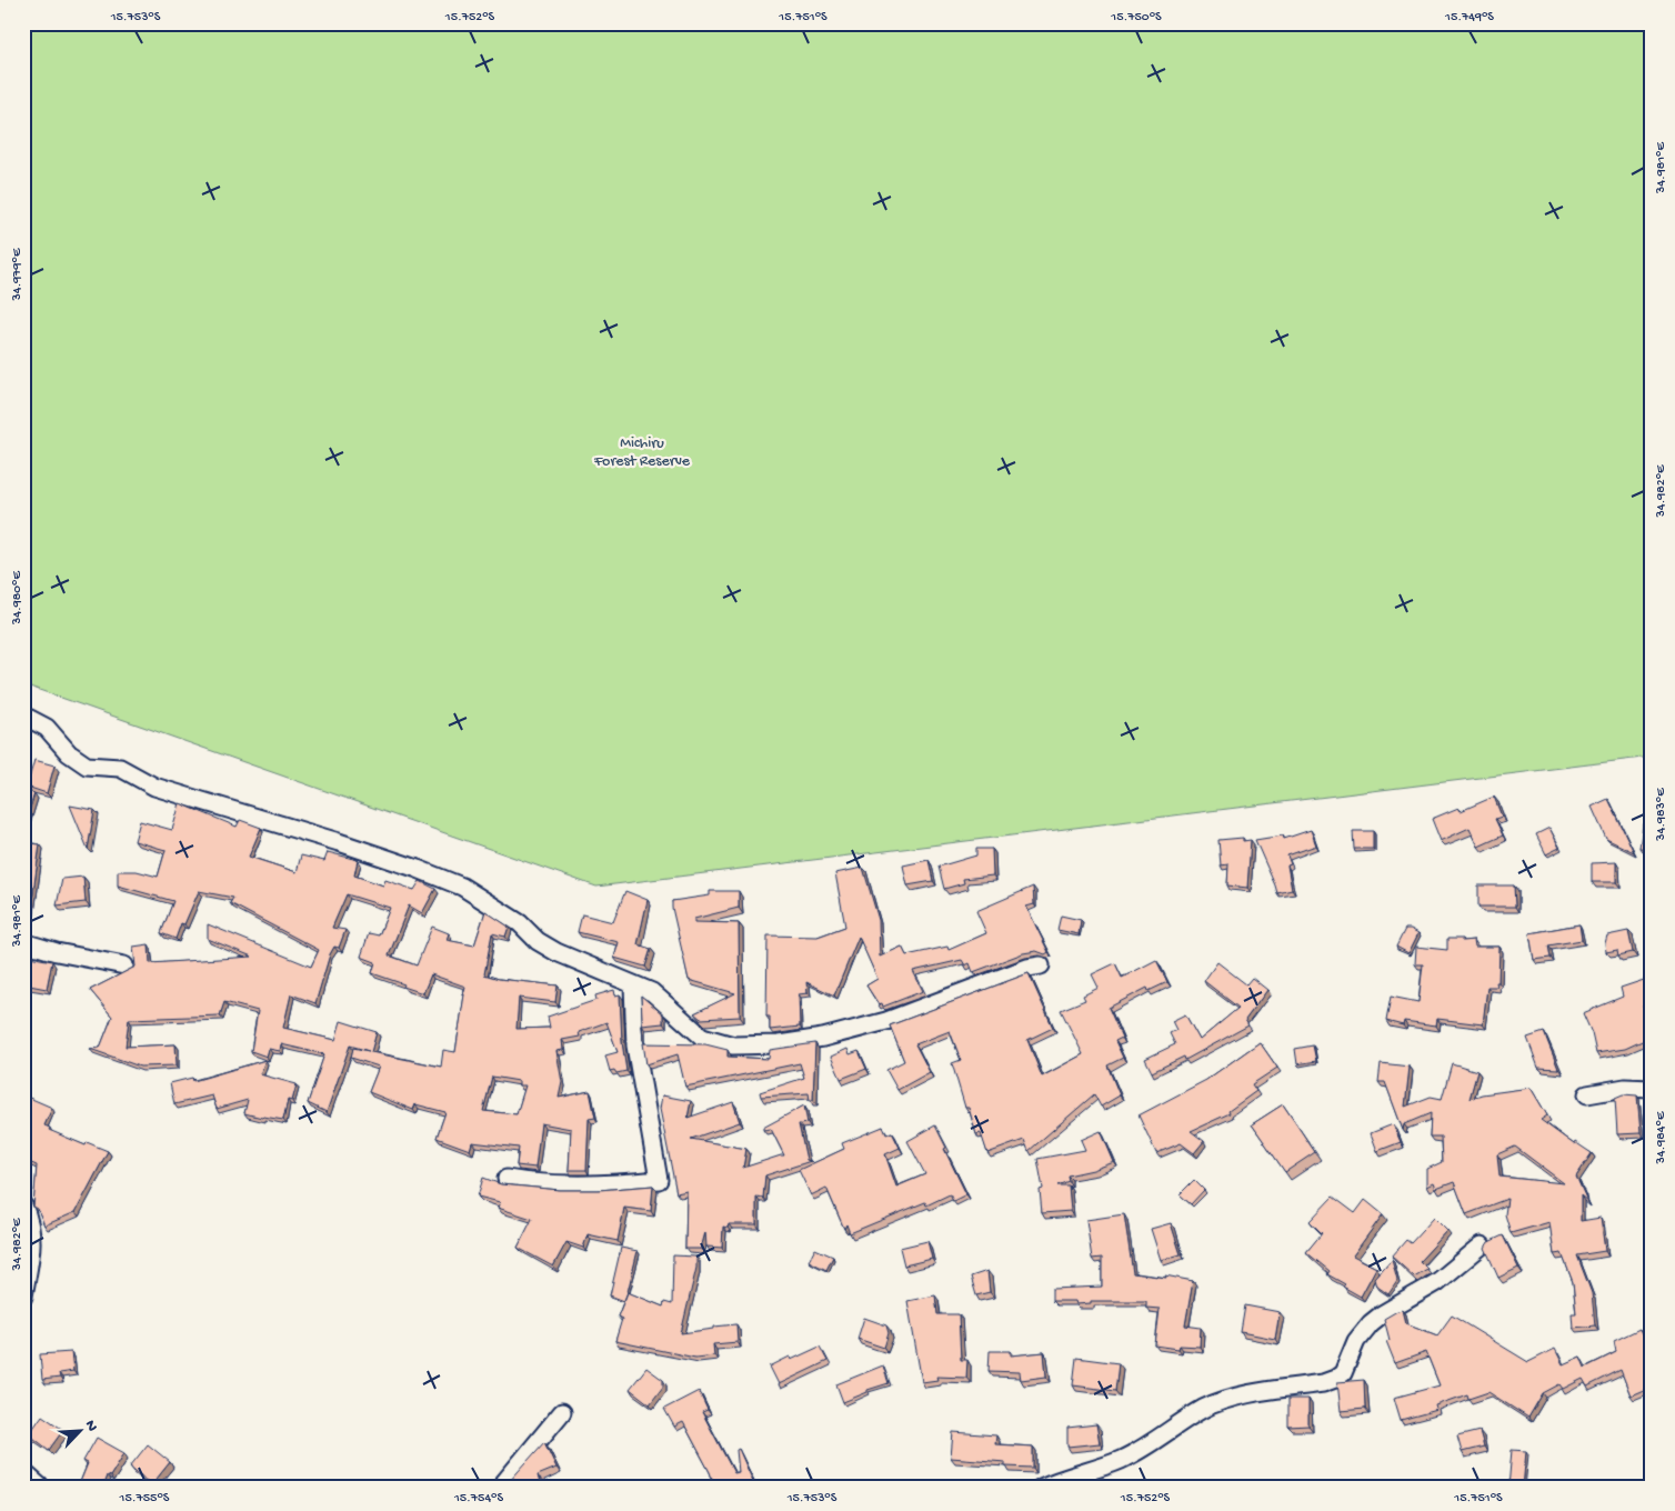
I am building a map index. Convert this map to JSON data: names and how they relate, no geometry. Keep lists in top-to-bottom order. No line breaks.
{"parks":["Michiru Forest Reserve"],"north":"top right","coordinates":["15.753°S","15.752°S","15.751°S","15.750°S","15.749°S","34.981°E","34.979°E","34.982°E","34.980°E","34.983°E","34.984°E","15.755°S","15.754°S"]}
